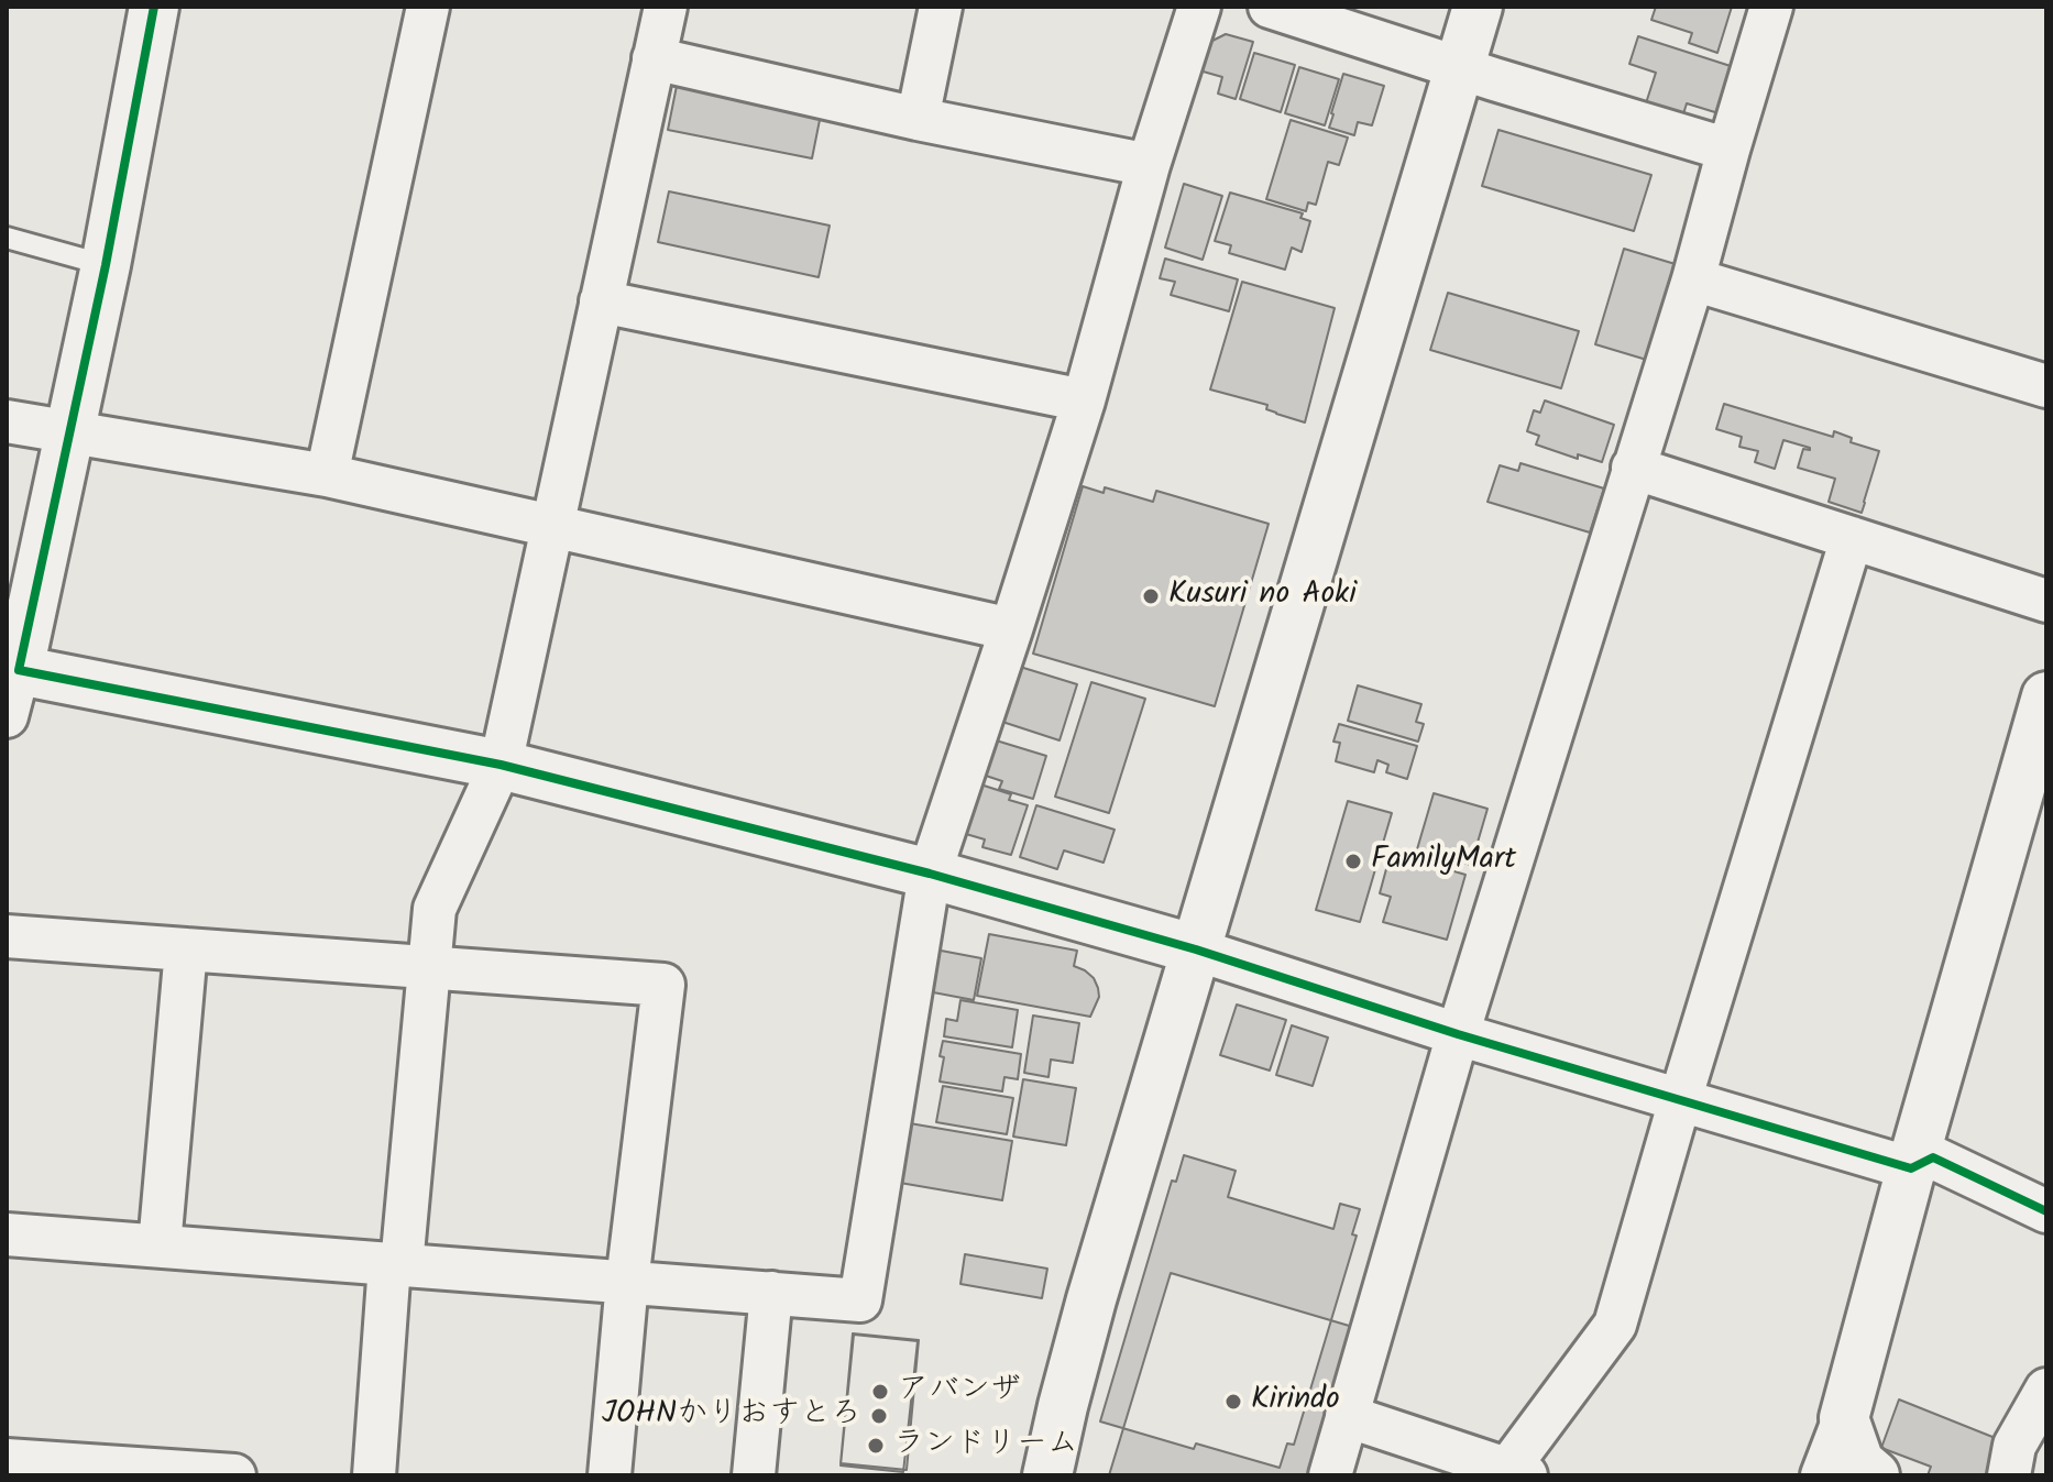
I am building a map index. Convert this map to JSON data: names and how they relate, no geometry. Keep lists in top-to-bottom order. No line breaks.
{"places":["Kusuri no Aoki","FamilyMart","アバンザ","Kirindo","JOHNかりおすとろ","ランドリーム"]}
